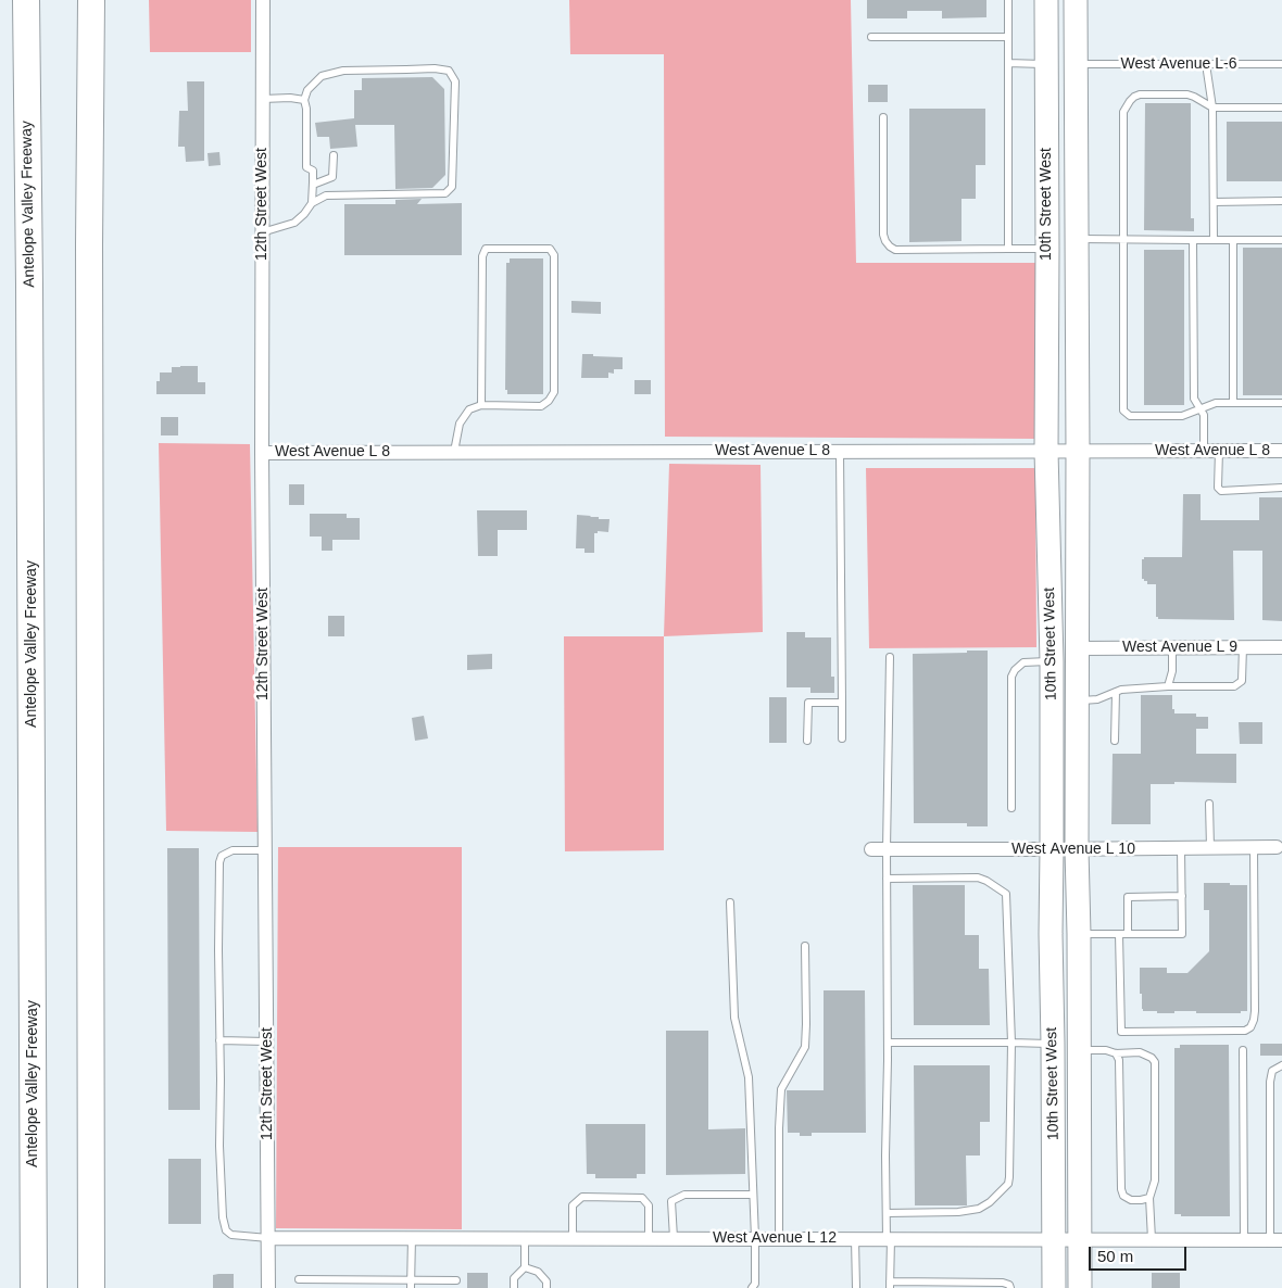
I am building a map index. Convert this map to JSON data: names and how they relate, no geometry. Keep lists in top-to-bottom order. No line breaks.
{"streets":{"highway":["Antelope Valley Freeway"],"main road":["10th Street West"],"street":["12th Street West","West Avenue L 8","West Avenue L 9","West Avenue L 10","West Avenue L 12"],"lane":["West Avenue L-6"]},"crossings":[["West Avenue L-6","10th Street West"],["12th Street West","West Avenue L 8"],["12th Street West","West Avenue L 12"],["10th Street West","West Avenue L 8"],["10th Street West","West Avenue L 9"],["10th Street West","West Avenue L 10"],["10th Street West","West Avenue L 12"]],"scale_bar":"50 m"}
